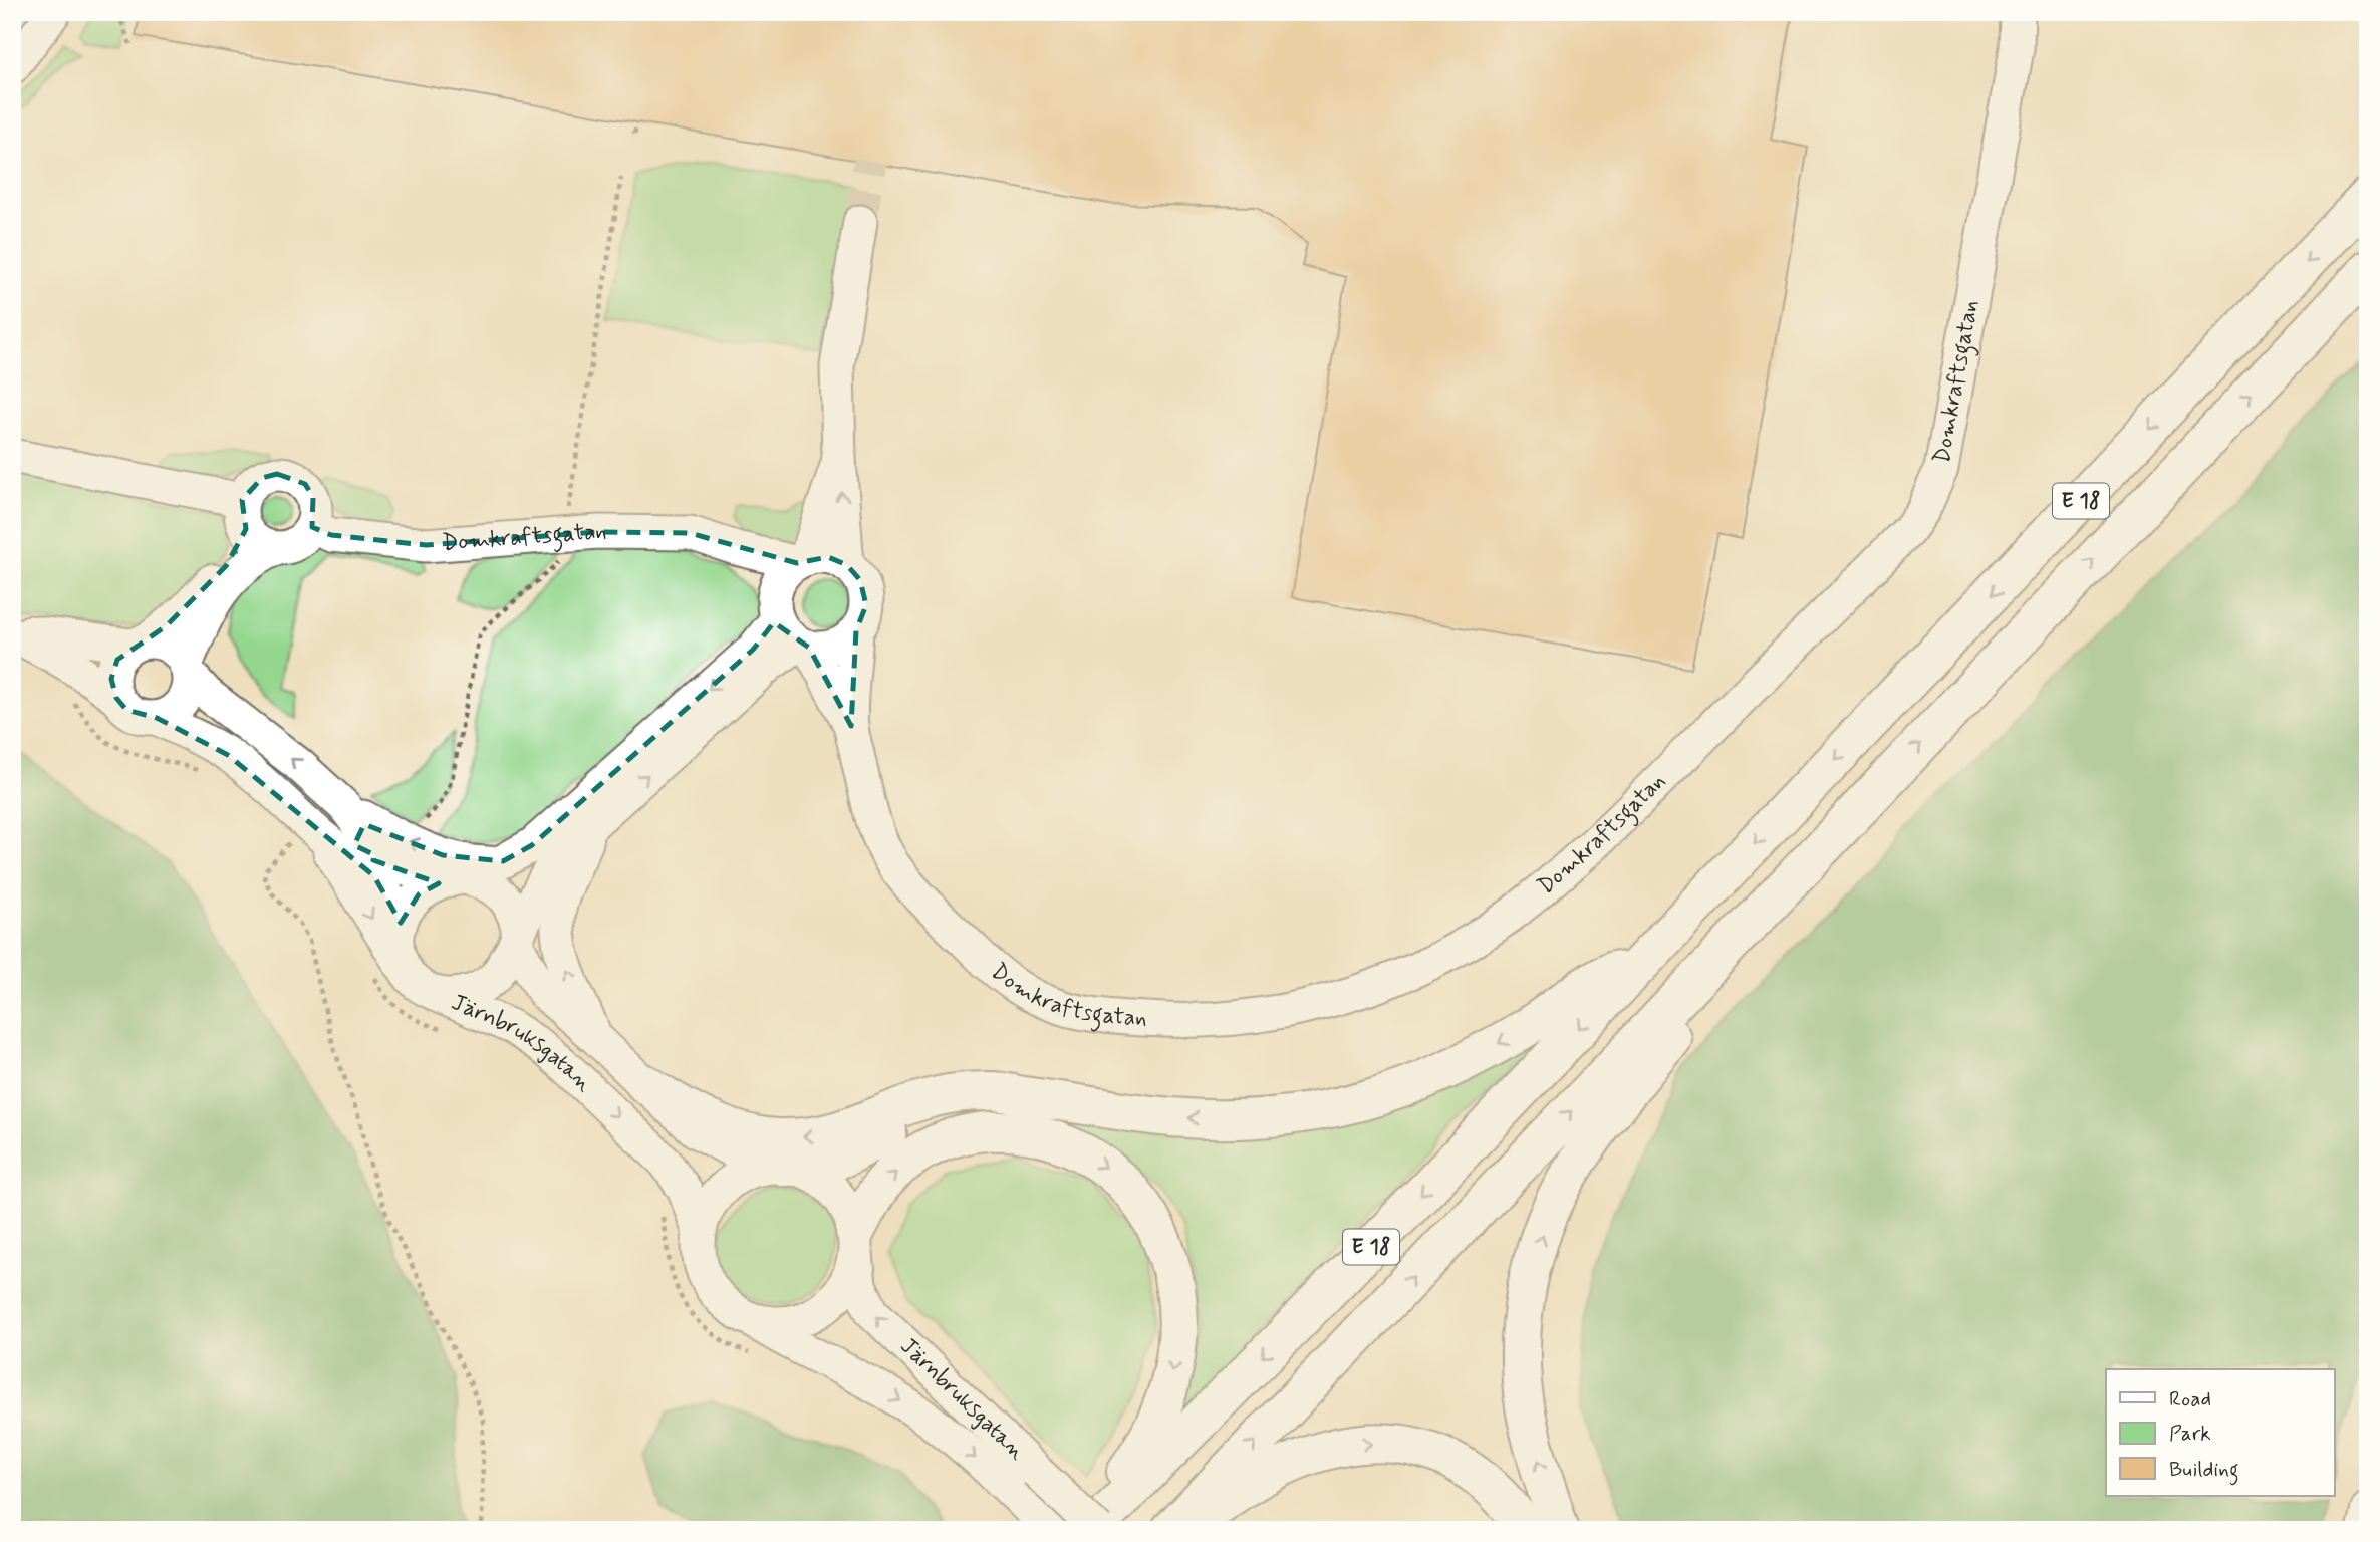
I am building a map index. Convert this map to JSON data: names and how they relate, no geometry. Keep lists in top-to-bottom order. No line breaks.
{"streets":{"highway":["E 18"],"street":["Domkraftsgatan","Järnbruksgatan"]},"crossings":[["E 18","Järnbruksgatan"]],"legend":["Road","Park","Building"]}
